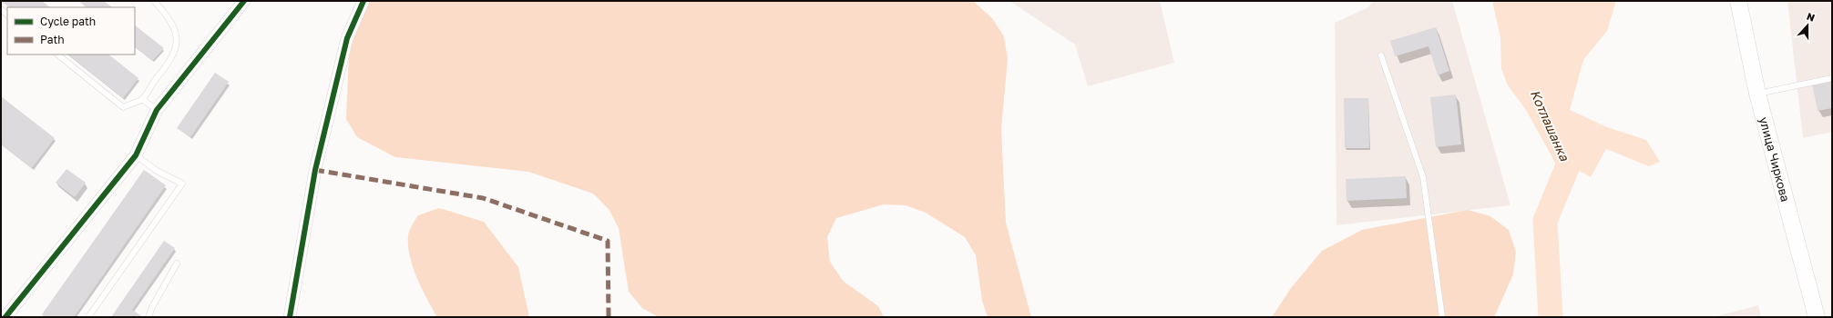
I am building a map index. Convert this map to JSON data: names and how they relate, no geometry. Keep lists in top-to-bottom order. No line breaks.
{"streets":{"main road":["улица Чиркова"]},"water":["Котлашанка"],"legend":["Cycle path","Path"],"north":"top"}
